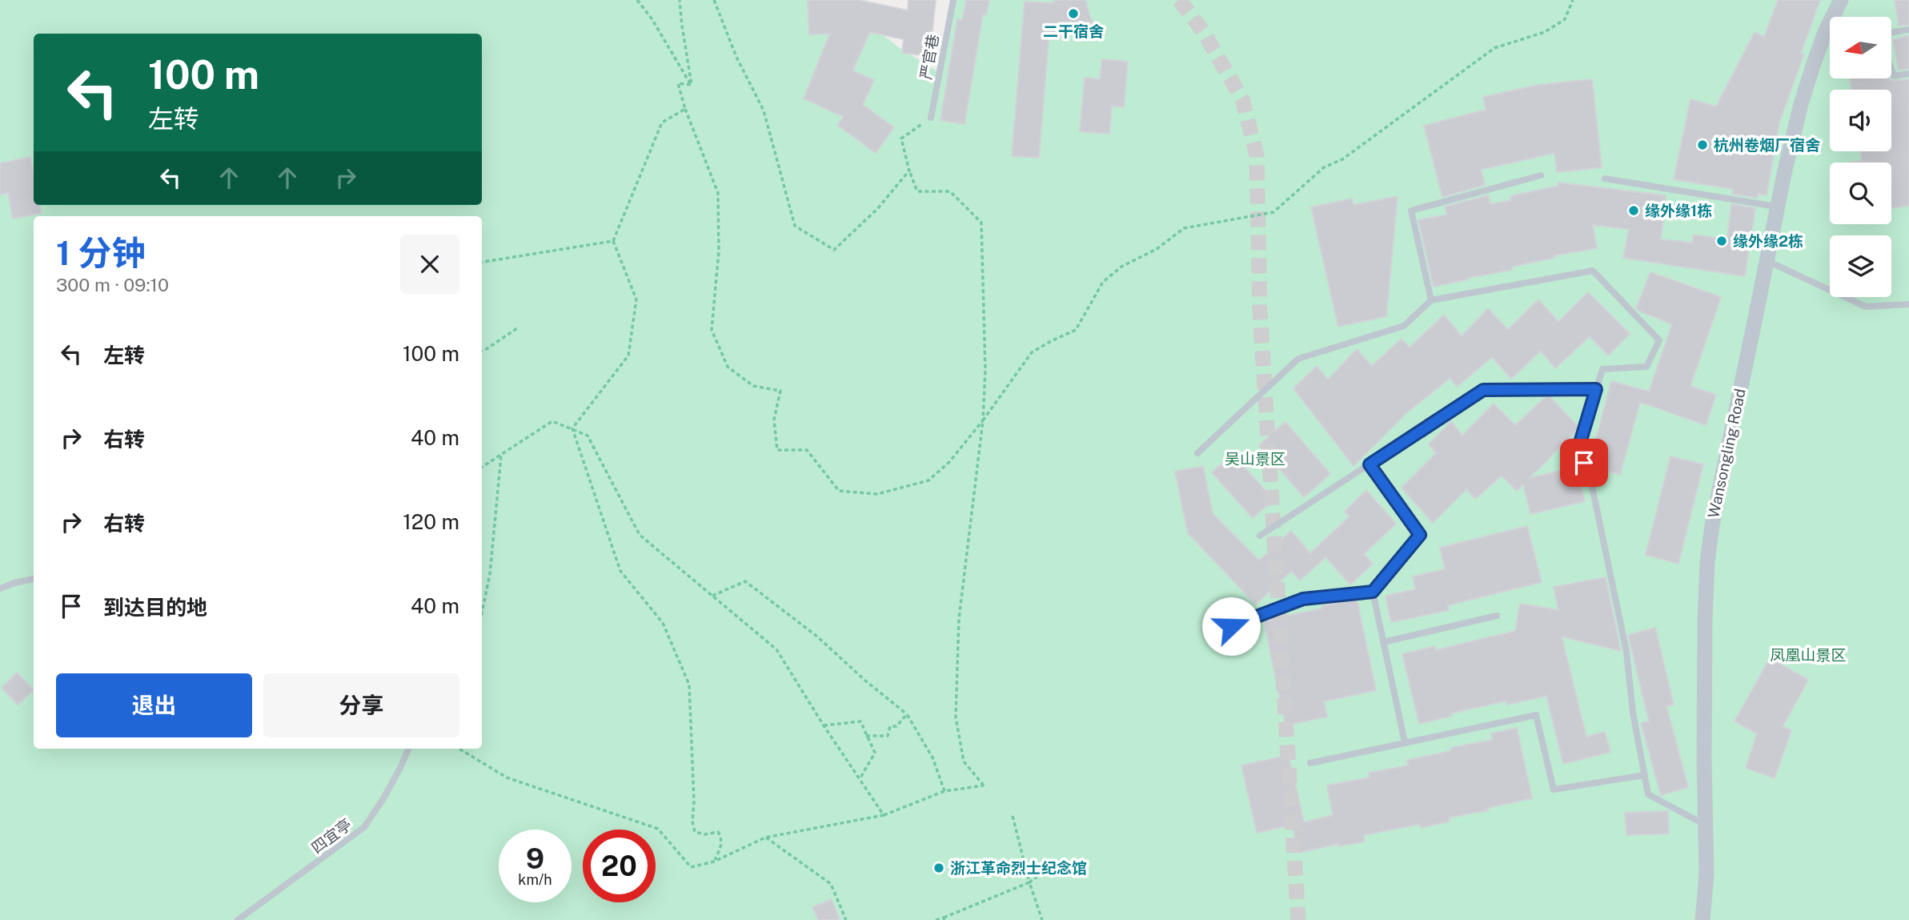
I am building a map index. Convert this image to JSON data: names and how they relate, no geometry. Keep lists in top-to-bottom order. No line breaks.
{"streets":{"street":["Wansongling Road"],"lane":["严官巷","四宜亭"]},"parks":["吴山景区","凤凰山景区"],"places":["二干宿舍","杭州卷烟厂宿舍","缘外缘1栋","缘外缘2栋","浙江革命烈士纪念馆"],"north":"left","page":{"turn":["100 m","左转"],"heading":["1 分钟","300 m · 09:10"],"list":[{"name":"左转","value":"100 m"},{"name":"右转","value":"40 m"},{"name":"右转","value":"120 m"},{"name":"到达目的地","value":"40 m"}],"buttons":["退出","分享"],"speed":"9 km/h","limit":"20"}}
